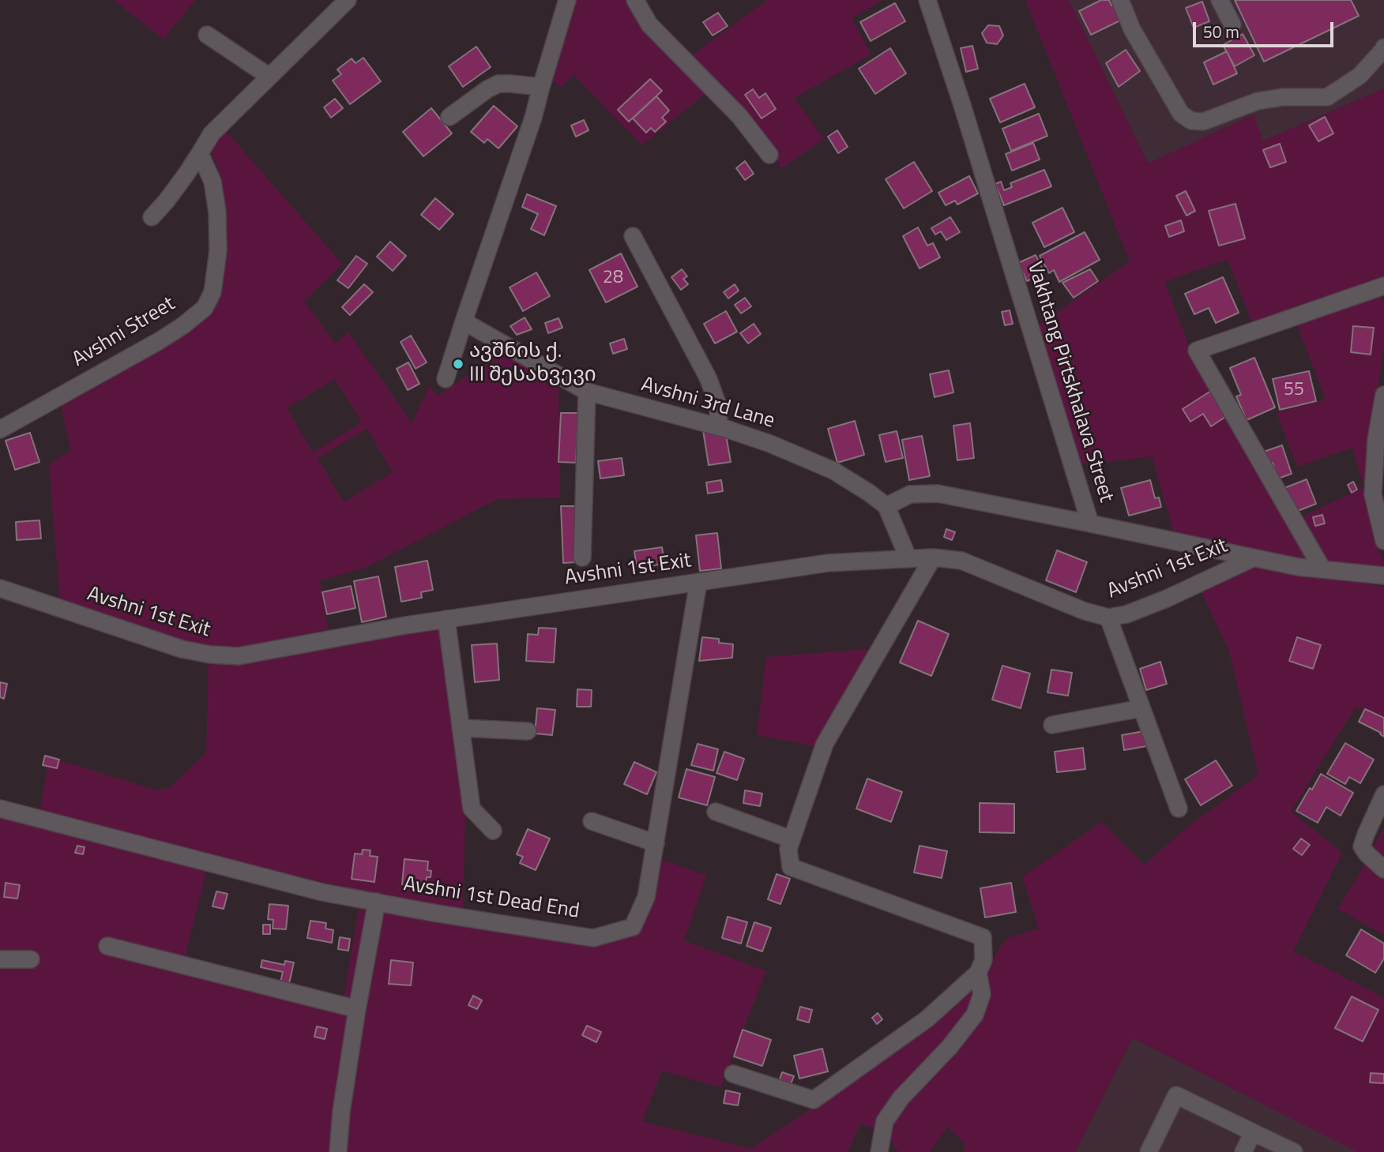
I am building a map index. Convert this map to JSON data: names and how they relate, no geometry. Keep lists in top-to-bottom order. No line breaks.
{"streets":{"street":["Avshni Street","Vakhtang Pirtskhalava Street","Avshni 3rd Lane","Avshni 1st Exit","Avshni 1st Dead End"]},"crossings":[["Vakhtang Pirtskhalava Street","Avshni 1st Exit"],["Avshni 1st Exit","Avshni 1st Dead End"]],"places":["ავშნის ქ. III შესახვევი"],"house_numbers":["28","55"],"scale_bar":"50 m"}
